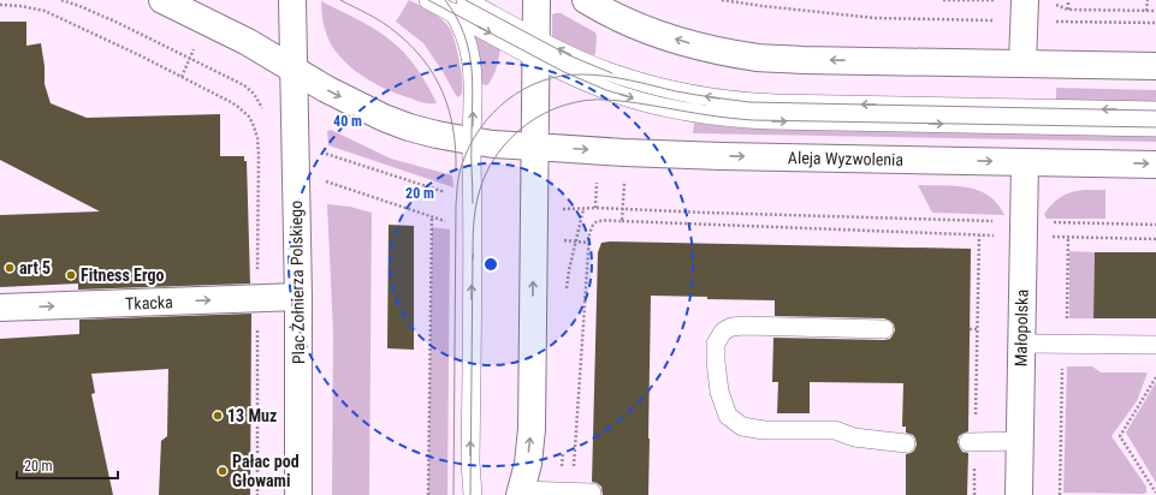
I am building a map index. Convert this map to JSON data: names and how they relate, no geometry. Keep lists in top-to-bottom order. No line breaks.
{"streets":{"street":["Aleja Wyzwolenia","Plac Żołnierza Polskiego","Tkacka","Małopolska"]},"crossings":[["Aleja Wyzwolenia","Małopolska"],["Plac Żołnierza Polskiego","Tkacka"]],"one_way":["Tkacka"],"places":["art 5","Fitness Ergo","13 Muz","Pałac pod Głowami"],"scale_bar":"20 m","rings":["40 m","20 m"]}
